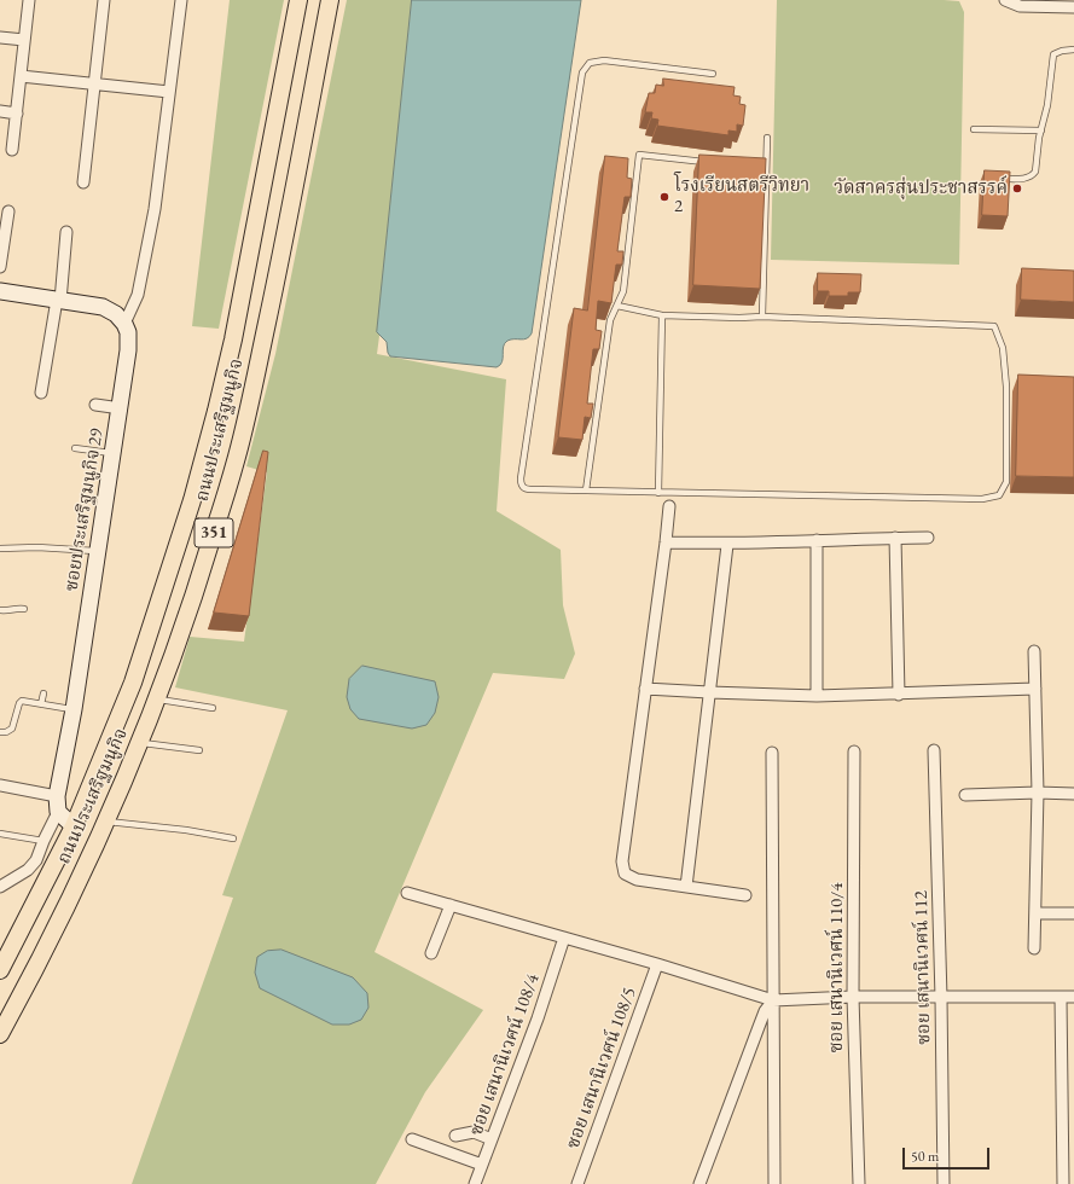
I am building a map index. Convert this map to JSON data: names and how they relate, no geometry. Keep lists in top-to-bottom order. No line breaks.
{"streets":{"main road":["ถนนประเสริฐมนูกิจ","351"],"street":["ซอยประเสริฐมนูกิจ 29","ซอย เสนานิเวศน์ 110/4","ซอย เสนานิเวศน์ 112","ซอย เสนานิเวศน์ 108/4","ซอย เสนานิเวศน์ 108/5"]},"places":["วัดสาครสุ่นประชาสรรค์","โรงเรียนสตรีวิทยา 2"],"scale_bar":"50 m"}
